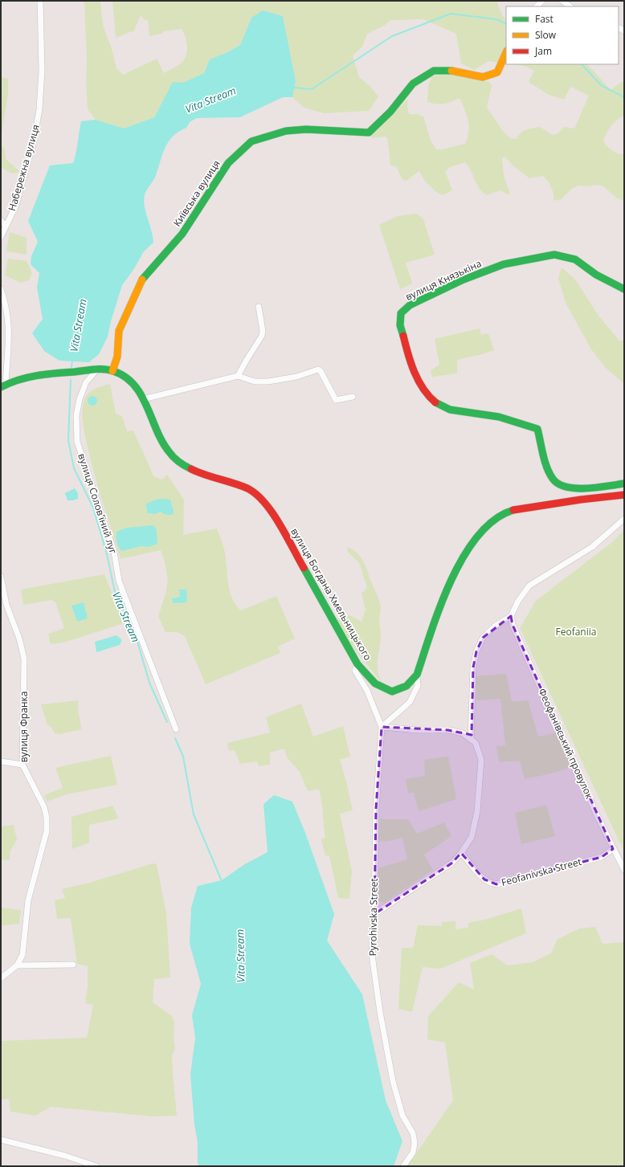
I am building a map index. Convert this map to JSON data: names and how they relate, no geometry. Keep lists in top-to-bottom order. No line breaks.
{"streets":{"street":["Набережна вулиця","Київська вулиця","вулиця Князькіна","вулиця Солов'їний луг","вулиця Богдана Хмельницького","вулиця Франка","Феофанівський провулок","Feofanivska Street","Pyrohivska Street"]},"crossings":[["Київська вулиця","вулиця Богдана Хмельницького"],["вулиця Солов'їний луг","вулиця Богдана Хмельницького"],["Феофанівський провулок","Feofanivska Street"]],"water":["Vita Stream"],"parks":["Feofaniia"],"legend":["Fast","Slow","Jam"]}
